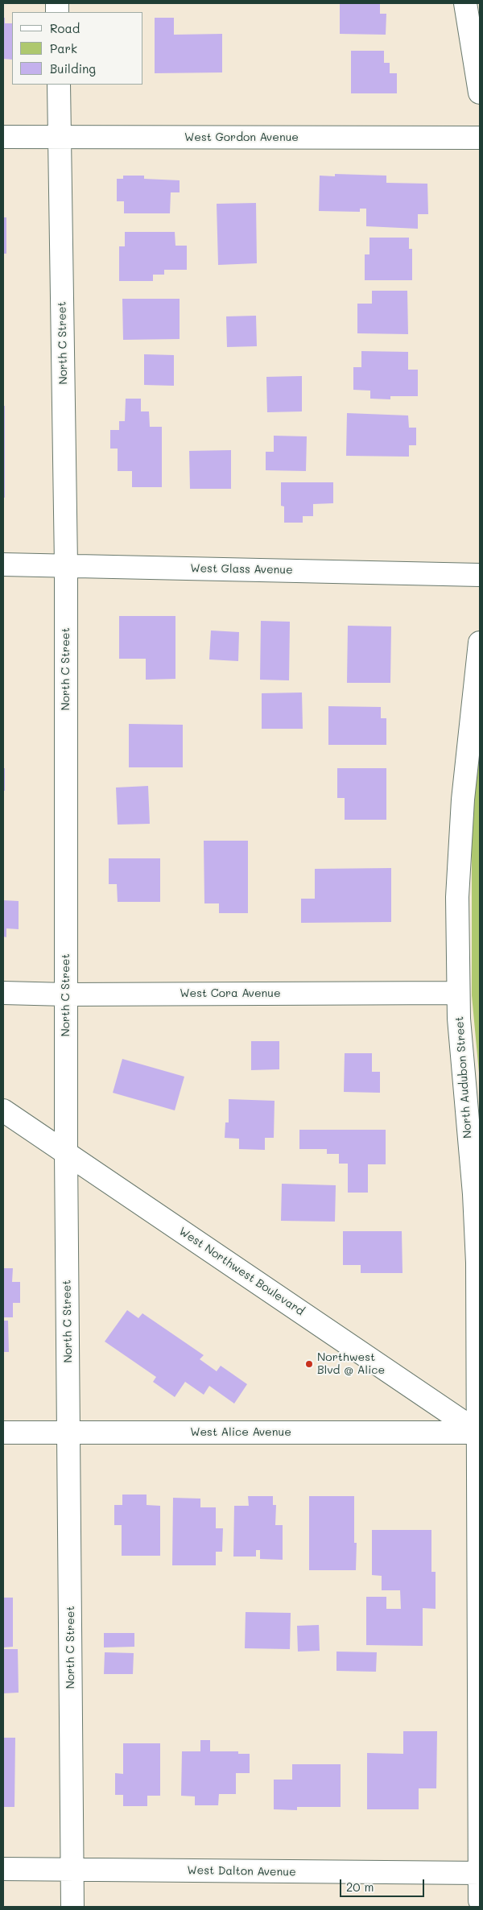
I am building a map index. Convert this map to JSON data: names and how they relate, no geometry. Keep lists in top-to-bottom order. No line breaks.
{"streets":{"street":["West Gordon Avenue","North C Street","West Glass Avenue","West Cora Avenue","North Audubon Street","West Northwest Boulevard","West Alice Avenue","West Dalton Avenue"]},"crossings":[["West Gordon Avenue","North C Street"],["North C Street","West Glass Avenue"],["North C Street","West Cora Avenue"],["North C Street","West Northwest Boulevard"],["North C Street","West Alice Avenue"],["North C Street","West Dalton Avenue"],["West Cora Avenue","North Audubon Street"],["North Audubon Street","West Northwest Boulevard"],["North Audubon Street","West Alice Avenue"],["North Audubon Street","West Dalton Avenue"],["West Northwest Boulevard","West Alice Avenue"]],"places":["Northwest Blvd @ Alice"],"legend":["Road","Park","Building"],"scale_bar":"20 m"}
